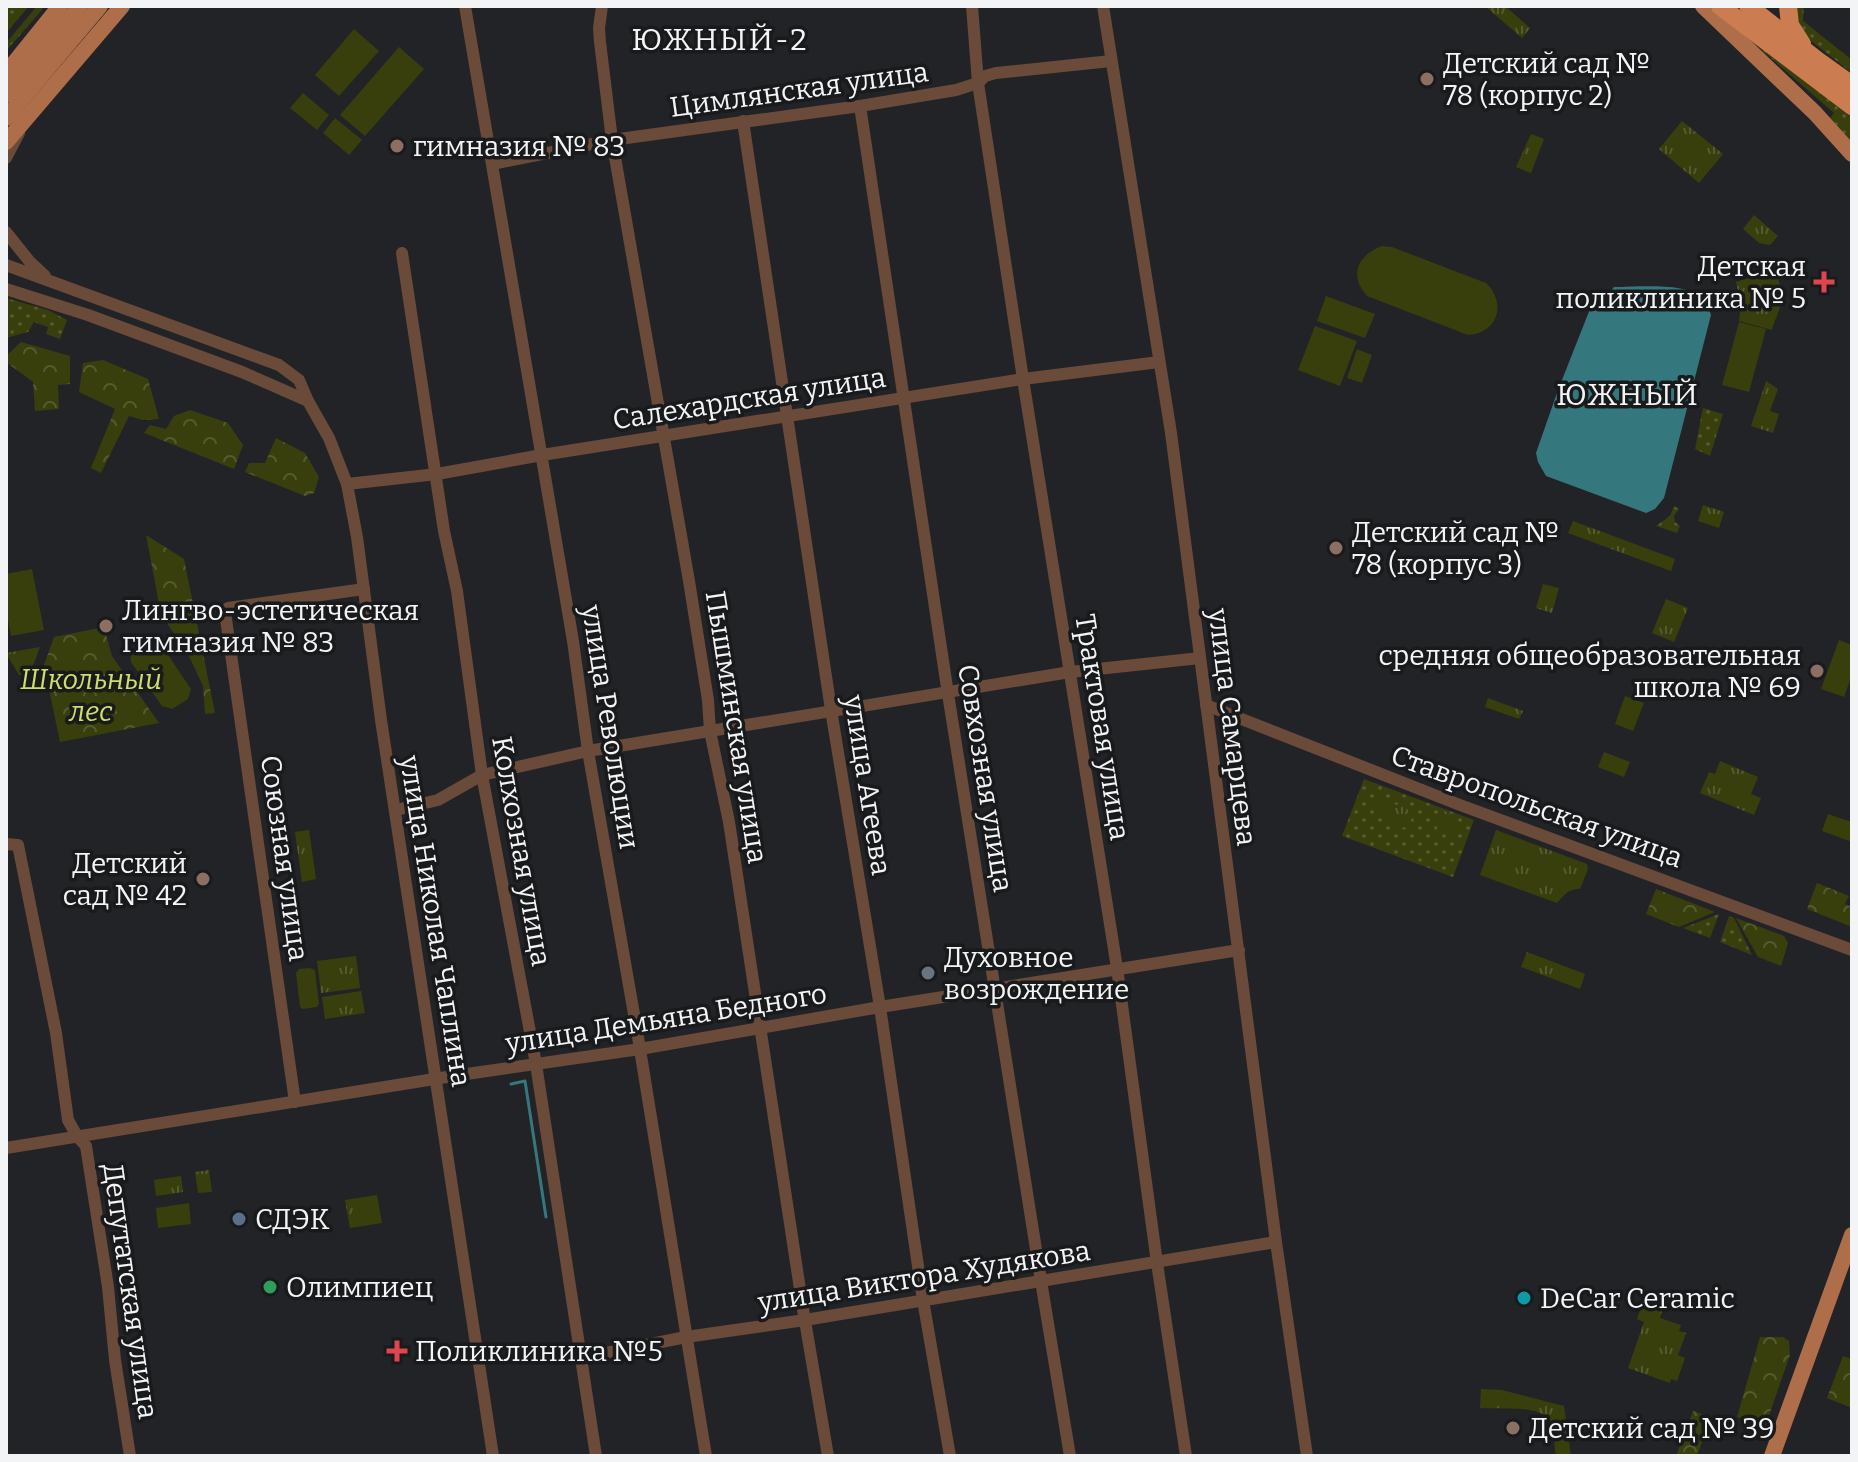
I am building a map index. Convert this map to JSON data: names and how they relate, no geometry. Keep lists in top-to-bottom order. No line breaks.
{"streets":{"street":["Цимлянская улица","Салехардская улица","улица Революции","Пышминская улица","Трактовая улица","улица Самарцева","Совхозная улица","улица Агеева","Ставропольская улица","Колхозная улица","Союзная улица","улица Николая Чаплина","улица Демьяна Бедного","улица Виктора Худякова","Депутатская улица"]},"crossings":[["Цимлянская улица","улица Революции"],["Цимлянская улица","Пышминская улица"],["Цимлянская улица","Трактовая улица"],["Цимлянская улица","улица Самарцева"],["Цимлянская улица","Совхозная улица"],["Цимлянская улица","улица Агеева"],["Салехардская улица","улица Революции"],["Салехардская улица","Пышминская улица"],["Салехардская улица","Трактовая улица"],["Салехардская улица","улица Самарцева"],["Салехардская улица","Совхозная улица"],["Салехардская улица","улица Агеева"],["Салехардская улица","Колхозная улица"],["Салехардская улица","улица Николая Чаплина"],["улица Революции","улица Демьяна Бедного"],["улица Революции","улица Виктора Худякова"],["Пышминская улица","улица Демьяна Бедного"],["Пышминская улица","улица Виктора Худякова"],["Трактовая улица","улица Демьяна Бедного"],["Трактовая улица","улица Виктора Худякова"],["улица Самарцева","Ставропольская улица"],["улица Самарцева","улица Демьяна Бедного"],["улица Самарцева","улица Виктора Худякова"],["Совхозная улица","улица Демьяна Бедного"],["Совхозная улица","улица Виктора Худякова"],["улица Агеева","улица Демьяна Бедного"],["улица Агеева","улица Виктора Худякова"],["Колхозная улица","улица Демьяна Бедного"],["Колхозная улица","улица Виктора Худякова"],["Союзная улица","улица Николая Чаплина"],["Союзная улица","улица Демьяна Бедного"],["улица Николая Чаплина","улица Демьяна Бедного"],["улица Демьяна Бедного","Депутатская улица"]],"districts":["ЮЖНЫЙ-2","ЮЖНЫЙ"],"parks":["Школьный лес"],"places":{"other":["Детский сад № 78 (корпус 2)","гимназия № 83","Детский сад № 78 (корпус 3)","Лингво-эстетическая гимназия № 83","средняя общеобразовательная школа № 69","Детский сад № 42","Духовное возрождение","СДЭК","Олимпиец","DeCar Ceramic","Детский сад № 39"],"health":["Детская поликлиника № 5","Поликлиника №5"]}}
